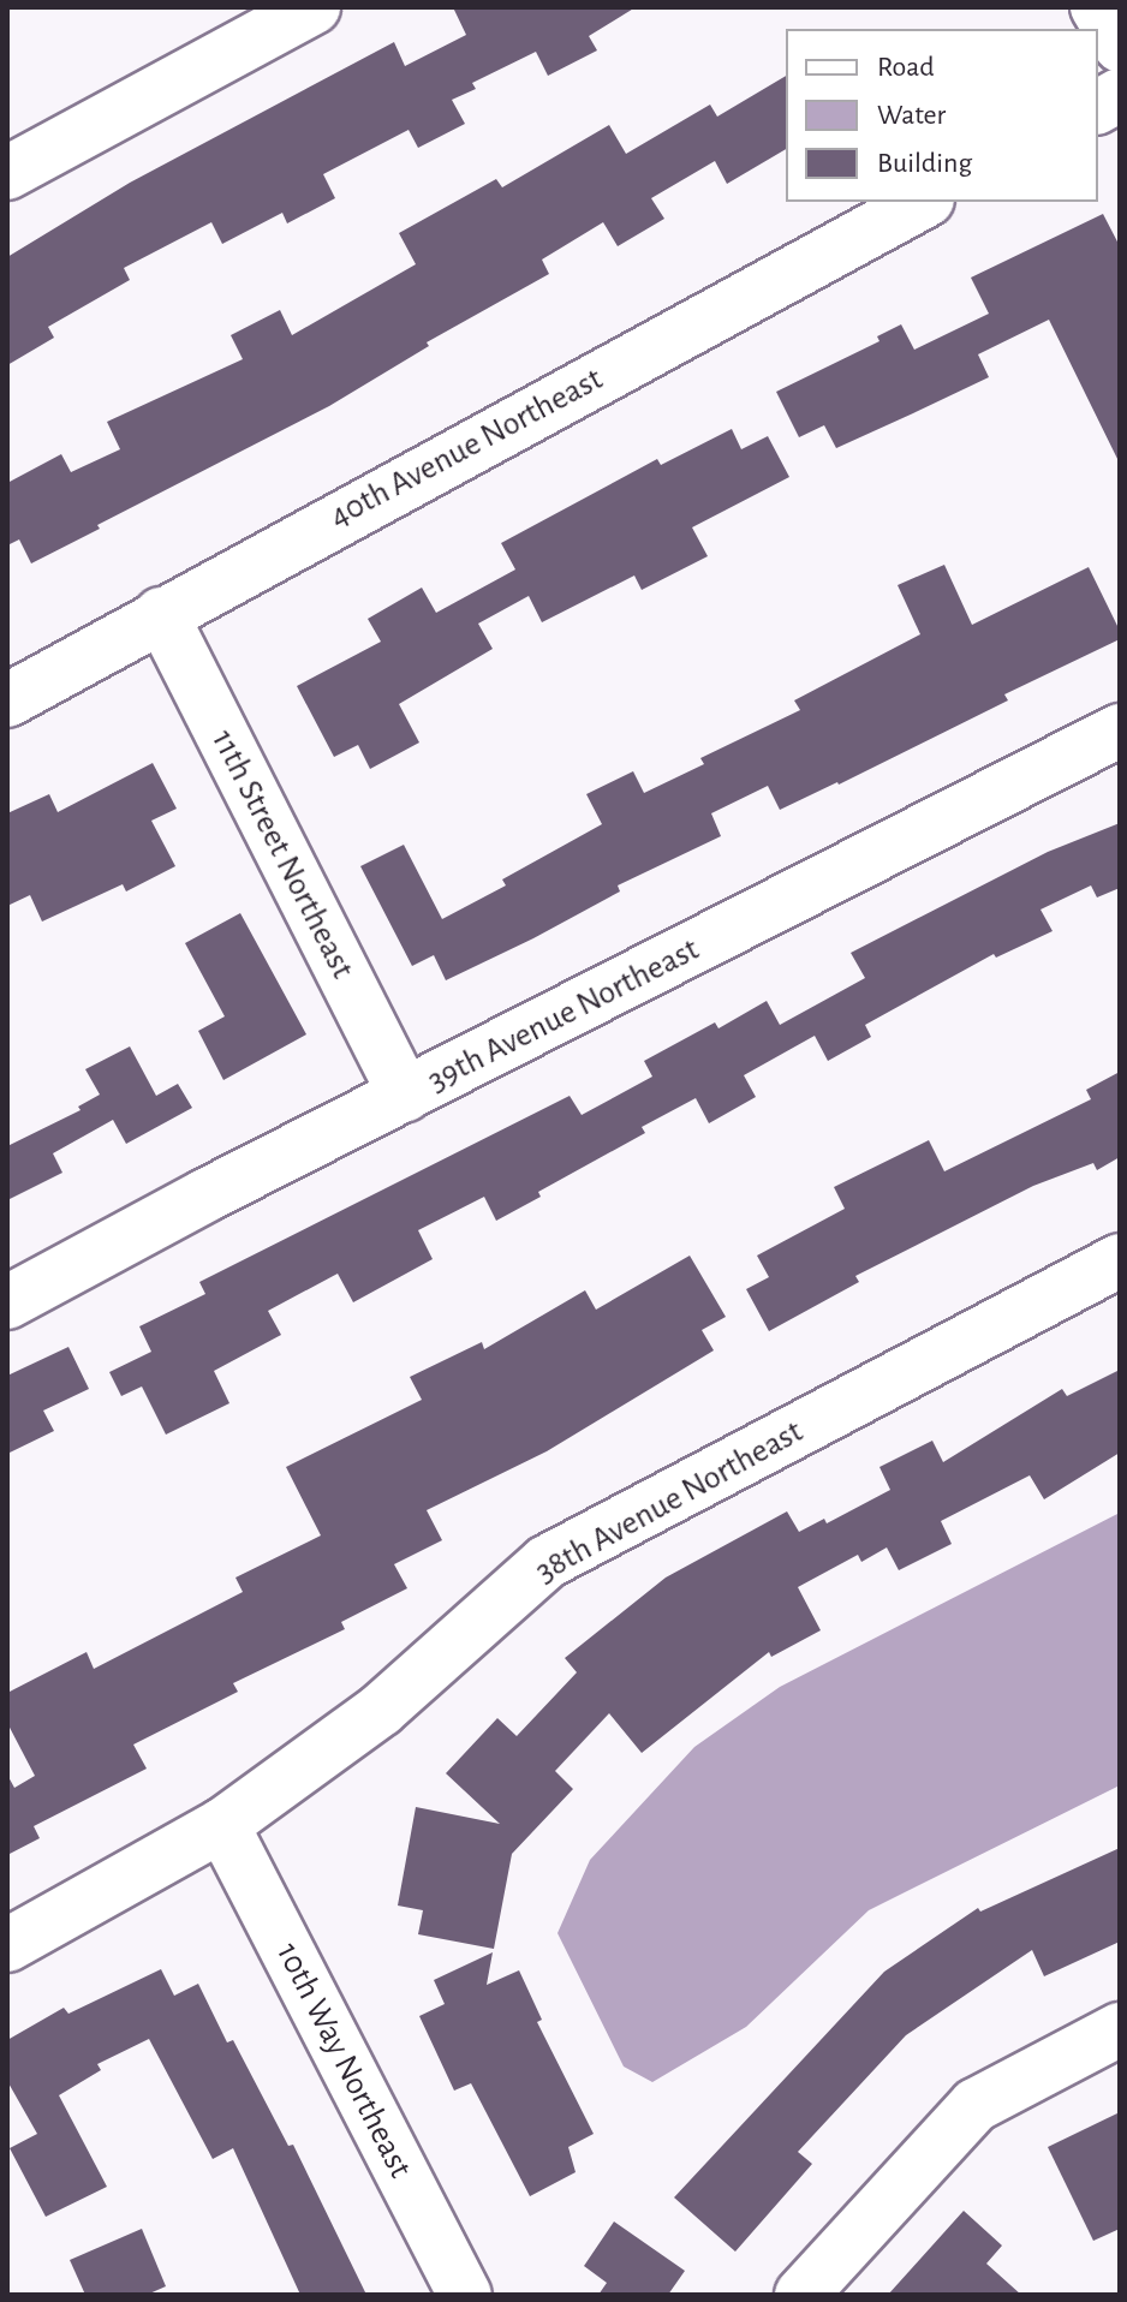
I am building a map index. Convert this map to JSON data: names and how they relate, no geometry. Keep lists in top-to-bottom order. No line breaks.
{"streets":{"street":["40th Avenue Northeast","11th Street Northeast","39th Avenue Northeast","38th Avenue Northeast","10th Way Northeast"]},"crossings":[["40th Avenue Northeast","11th Street Northeast"],["11th Street Northeast","39th Avenue Northeast"],["38th Avenue Northeast","10th Way Northeast"]],"legend":["Road","Water","Building"]}
